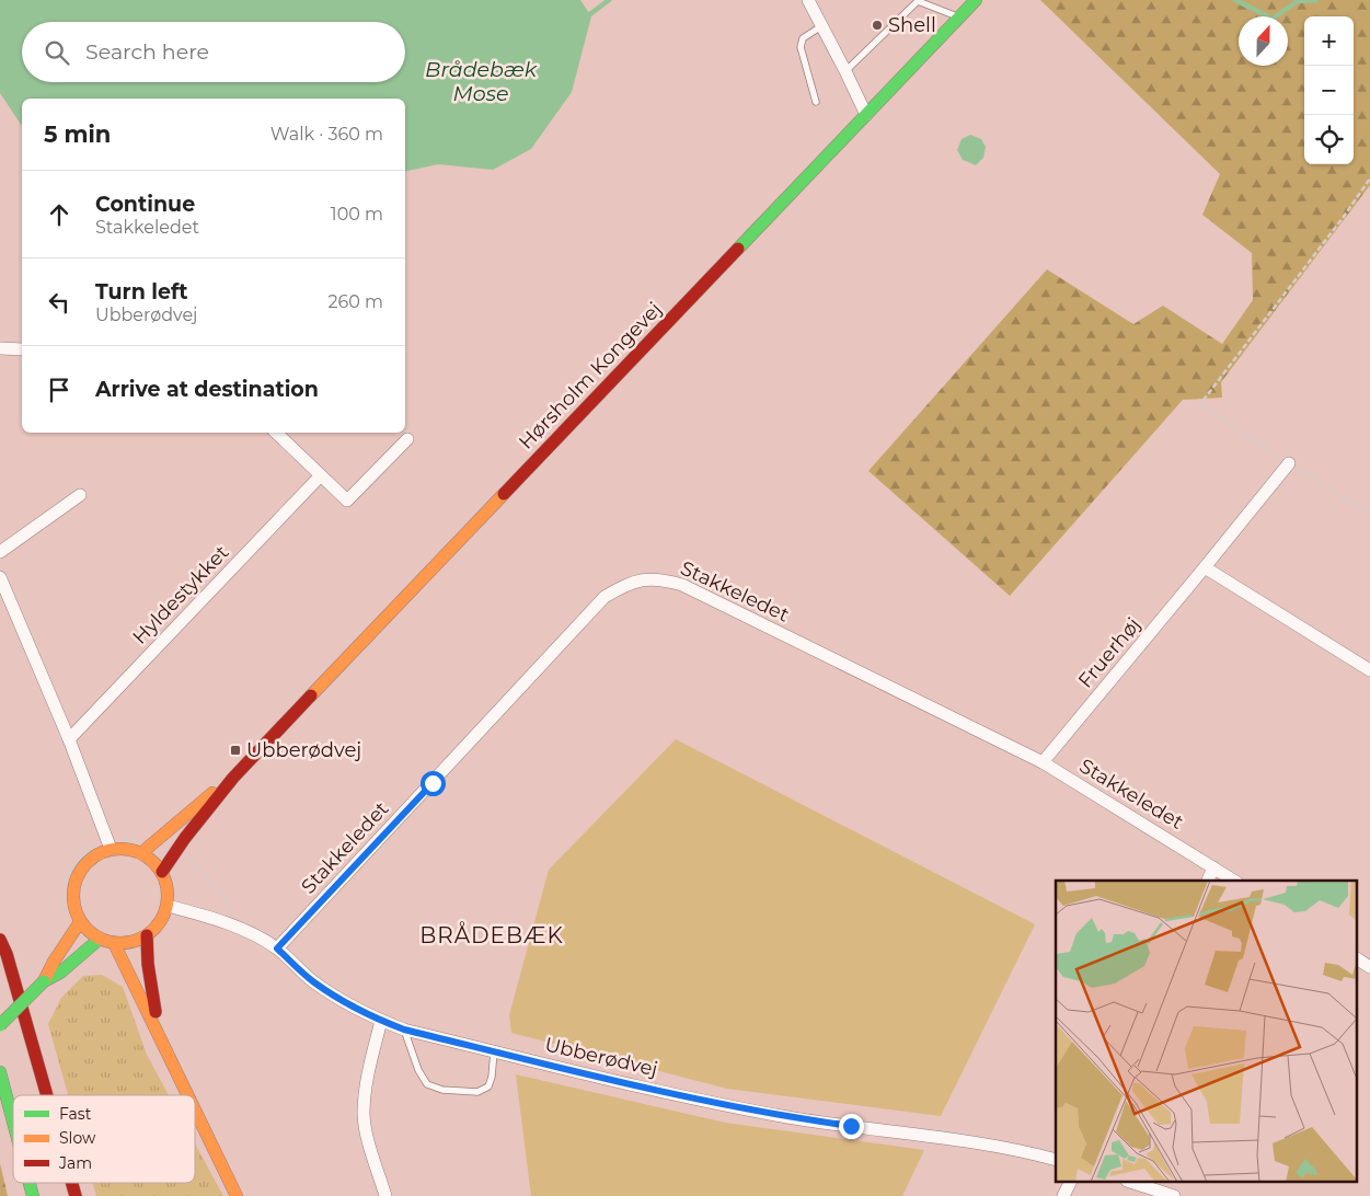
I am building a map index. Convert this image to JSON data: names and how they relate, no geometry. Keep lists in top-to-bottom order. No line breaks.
{"streets":{"main road":["Hørsholm Kongevej"],"street":["Stakkeledet","Hyldestykket","Fruerhøj","Ubberødvej"]},"crossings":[["Hørsholm Kongevej","Ubberødvej"],["Stakkeledet","Fruerhøj"],["Stakkeledet","Ubberødvej"]],"districts":["BRÅDEBÆK"],"water":["Brådebæk Mose"],"places":{"other":["Shell"],"transit":["Ubberødvej"]},"legend":["Fast","Slow","Jam"],"north":"top","page":{"map_buttons":["+","−"],"search":"Search here","heading":["5 min","Walk · 360 m"],"list":[["Continue","Stakkeledet","100 m"],["Turn left","Ubberødvej","260 m"],"Arrive at destination"]}}
